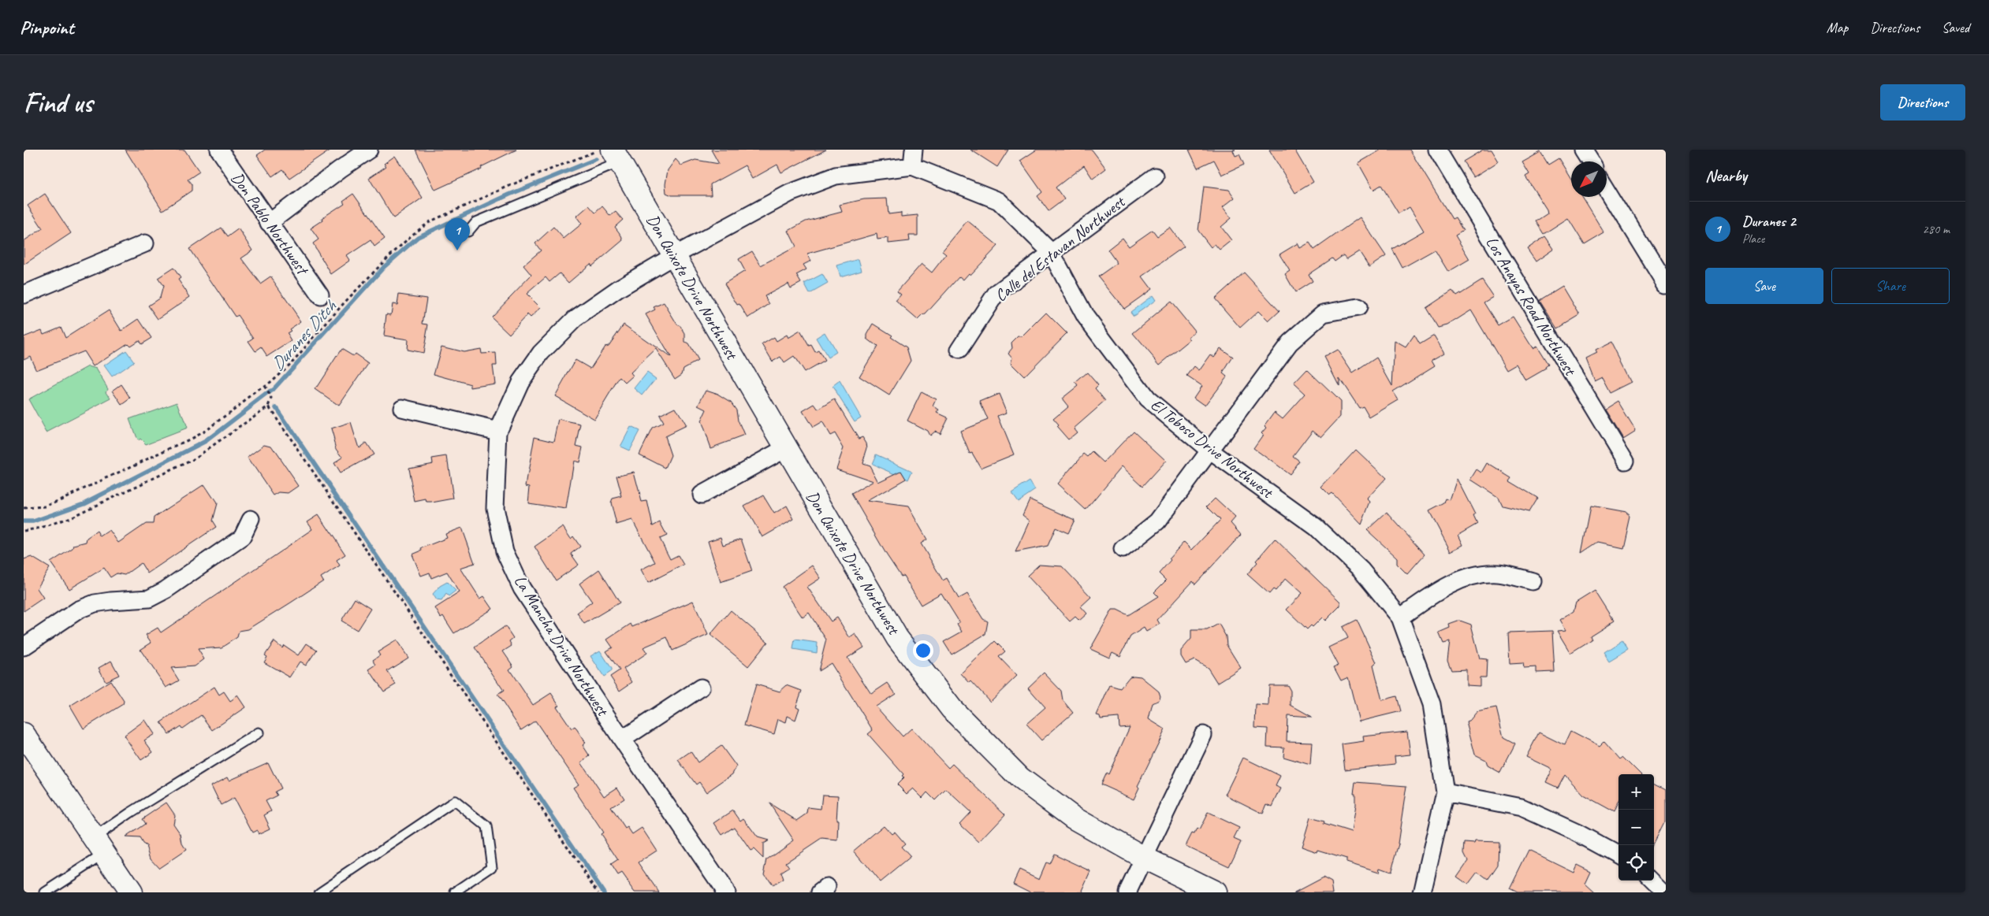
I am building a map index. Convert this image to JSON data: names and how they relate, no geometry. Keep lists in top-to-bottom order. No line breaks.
{"streets":{"street":["Don Pablo Northwest","Calle del Estavan Northwest","Don Quixote Drive Northwest","Los Anayas Road Northwest","El Toboso Drive Northwest","La Mancha Drive Northwest"]},"crossings":[["Calle del Estavan Northwest","El Toboso Drive Northwest"],["Don Quixote Drive Northwest","El Toboso Drive Northwest"],["Don Quixote Drive Northwest","La Mancha Drive Northwest"],["El Toboso Drive Northwest","La Mancha Drive Northwest"]],"water":["Duranes Ditch"],"north":"bottom left","page":{"header":"Pinpoint","nav":["Map","Directions","Saved"],"buttons":["Directions",["Save","Share"]],"title":"Find us","heading":"Nearby","list":[{"mark":"1","name":"Duranes 2","note":"Place","value":"280 m"}],"pins":"1","map_buttons":["+","−"]}}
